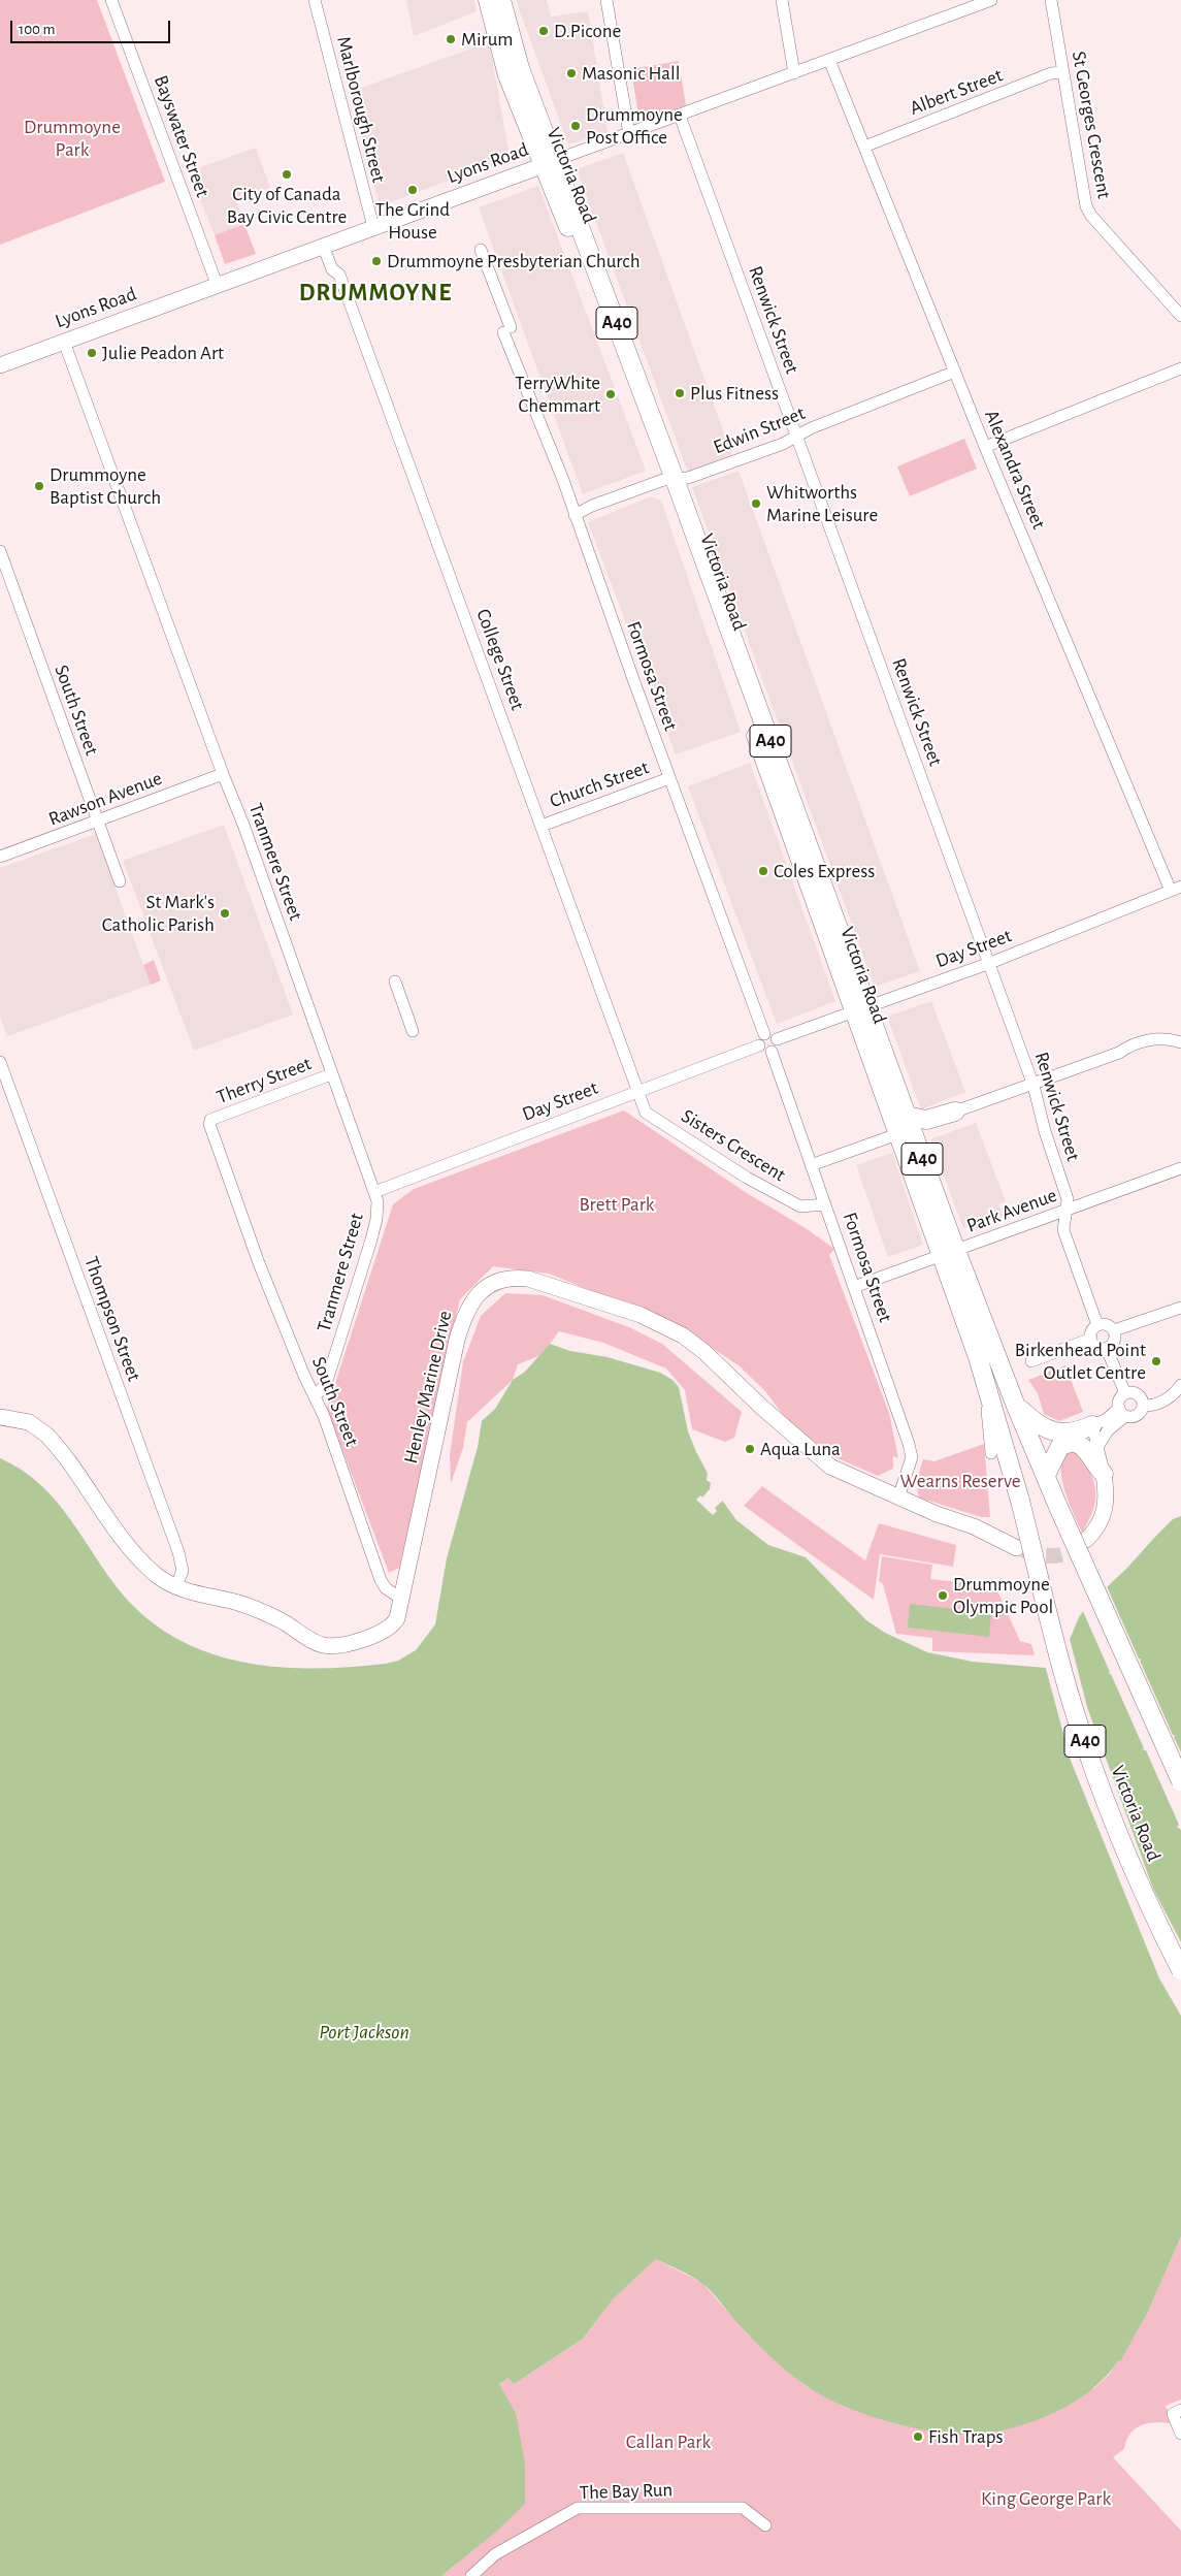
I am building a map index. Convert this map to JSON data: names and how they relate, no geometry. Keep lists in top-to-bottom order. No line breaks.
{"streets":{"highway":["Victoria Road","A40"],"main road":["Lyons Road","Henley Marine Drive"],"street":["Albert Street","Marlborough Street","St Georges Crescent","Bayswater Street","Renwick Street","Edwin Street","Alexandra Street","College Street","Formosa Street","South Street","Church Street","Rawson Avenue","Tranmere Street","Day Street","Therry Street","Sisters Crescent","Park Avenue","Thompson Street","The Bay Run"]},"crossings":[["Albert Street","St Georges Crescent"],["Albert Street","Alexandra Street"],["Marlborough Street","Lyons Road"],["Bayswater Street","Lyons Road"],["Lyons Road","Victoria Road"],["Lyons Road","Renwick Street"],["Lyons Road","Alexandra Street"],["Lyons Road","College Street"],["Lyons Road","Tranmere Street"],["Victoria Road","Edwin Street"],["Victoria Road","Day Street"],["Victoria Road","Park Avenue"],["Renwick Street","Edwin Street"],["Renwick Street","Day Street"],["Renwick Street","Park Avenue"],["Edwin Street","Alexandra Street"],["Edwin Street","Formosa Street"],["Alexandra Street","Day Street"],["College Street","Church Street"],["College Street","Day Street"],["College Street","Sisters Crescent"],["Formosa Street","Church Street"],["Formosa Street","Day Street"],["Formosa Street","Sisters Crescent"],["Formosa Street","Park Avenue"],["Formosa Street","Henley Marine Drive"],["South Street","Rawson Avenue"],["South Street","Tranmere Street"],["South Street","Therry Street"],["South Street","Henley Marine Drive"],["Rawson Avenue","Tranmere Street"],["Tranmere Street","Day Street"],["Tranmere Street","Therry Street"],["Day Street","Sisters Crescent"],["Thompson Street","Henley Marine Drive"]],"districts":["DRUMMOYNE"],"water":["Port Jackson"],"parks":["Drummoyne Park","Brett Park","Wearns Reserve","Callan Park","King George Park"],"places":["D.Picone","Mirum","Masonic Hall","Drummoyne Post Office","City of Canada Bay Civic Centre","The Grind House","Drummoyne Presbyterian Church","Julie Peadon Art","Plus Fitness","TerryWhite Chemmart","Drummoyne Baptist Church","Whitworths Marine Leisure","Coles Express","St Mark's Catholic Parish","Birkenhead Point Outlet Centre","Aqua Luna","Drummoyne Olympic Pool","Fish Traps"],"scale_bar":"100 m"}
